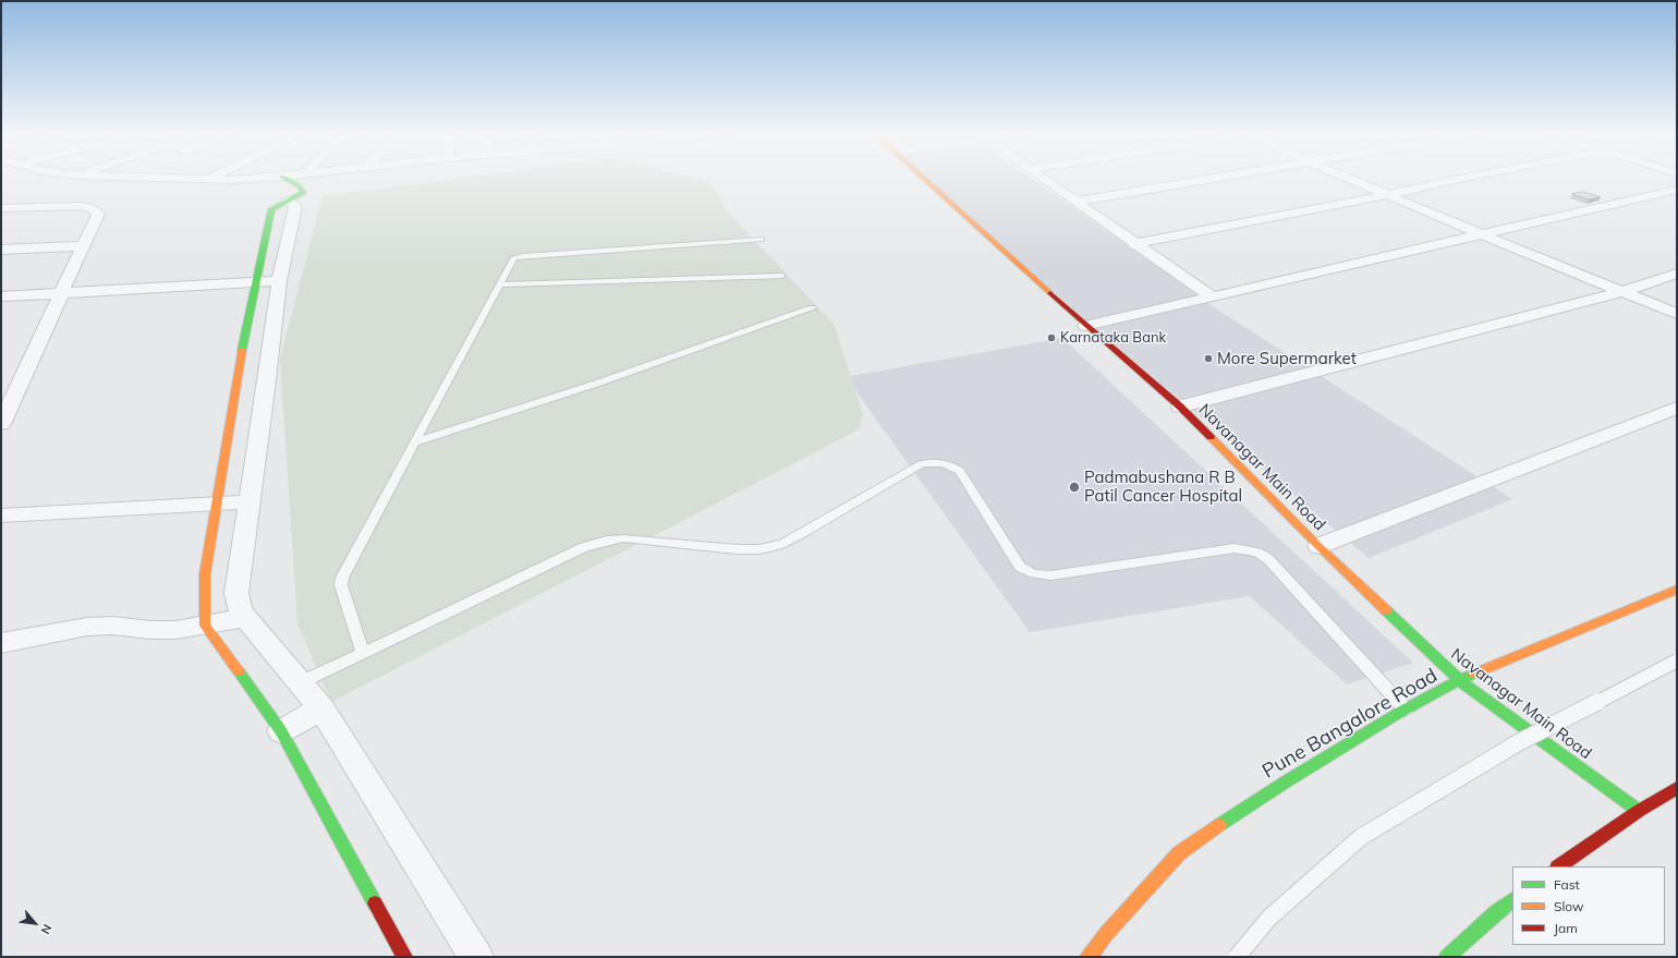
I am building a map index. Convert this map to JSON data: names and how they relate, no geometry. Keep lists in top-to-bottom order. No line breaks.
{"streets":{"main road":["Navanagar Main Road","Pune Bangalore Road"]},"crossings":[["Navanagar Main Road","Pune Bangalore Road"]],"places":["Karnataka Bank","More Supermarket","Padmabushana R B Patil Cancer Hospital"],"legend":["Fast","Slow","Jam"],"north":"bottom right"}
